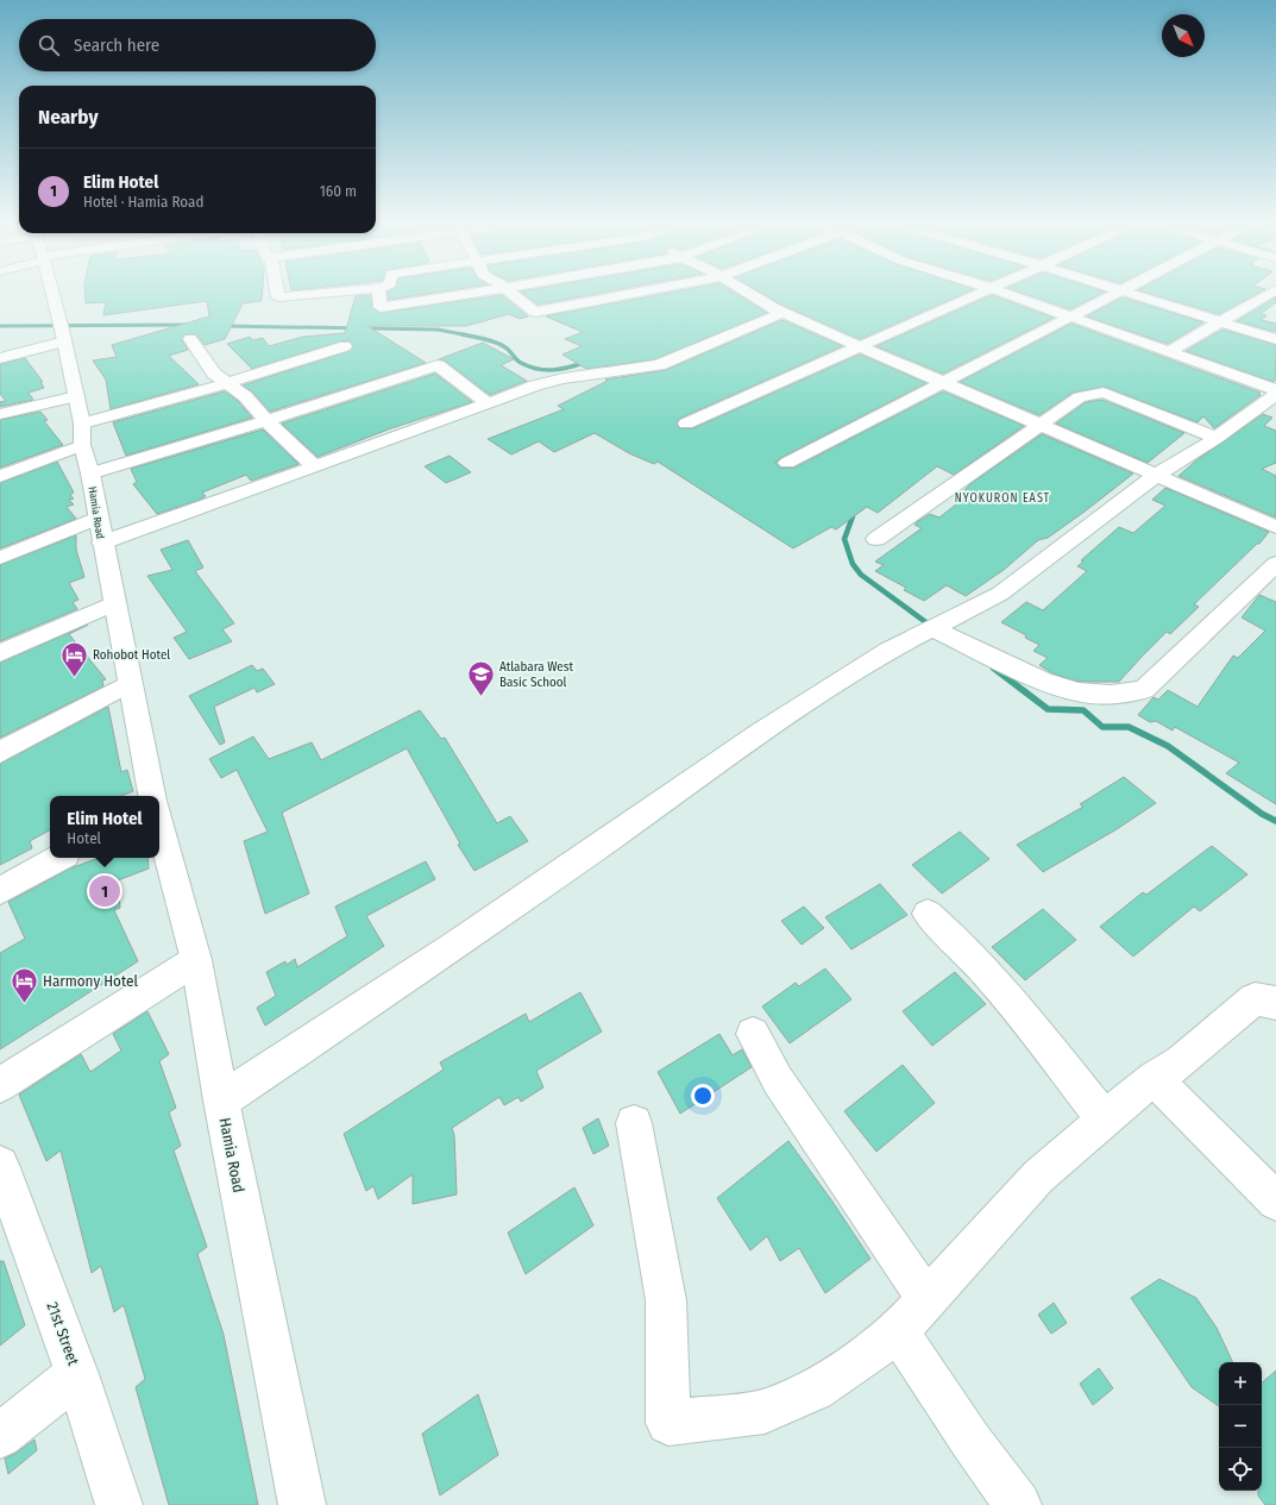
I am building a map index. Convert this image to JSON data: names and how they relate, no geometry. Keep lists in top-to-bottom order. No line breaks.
{"streets":{"street":["Hamia Road","21st Street"]},"districts":["NYOKURON EAST"],"places":{"hotel":["Rohobot Hotel","Harmony Hotel"],"school or university":["Atlabara West Basic School"]},"north":"bottom right","page":{"search":"Search here","heading":"Nearby","list":[{"mark":"1","name":"Elim Hotel","note":"Hotel · Hamia Road","value":"160 m"}],"popup":["Elim Hotel","Hotel"],"pins":"1","map_buttons":["+","−"]}}
